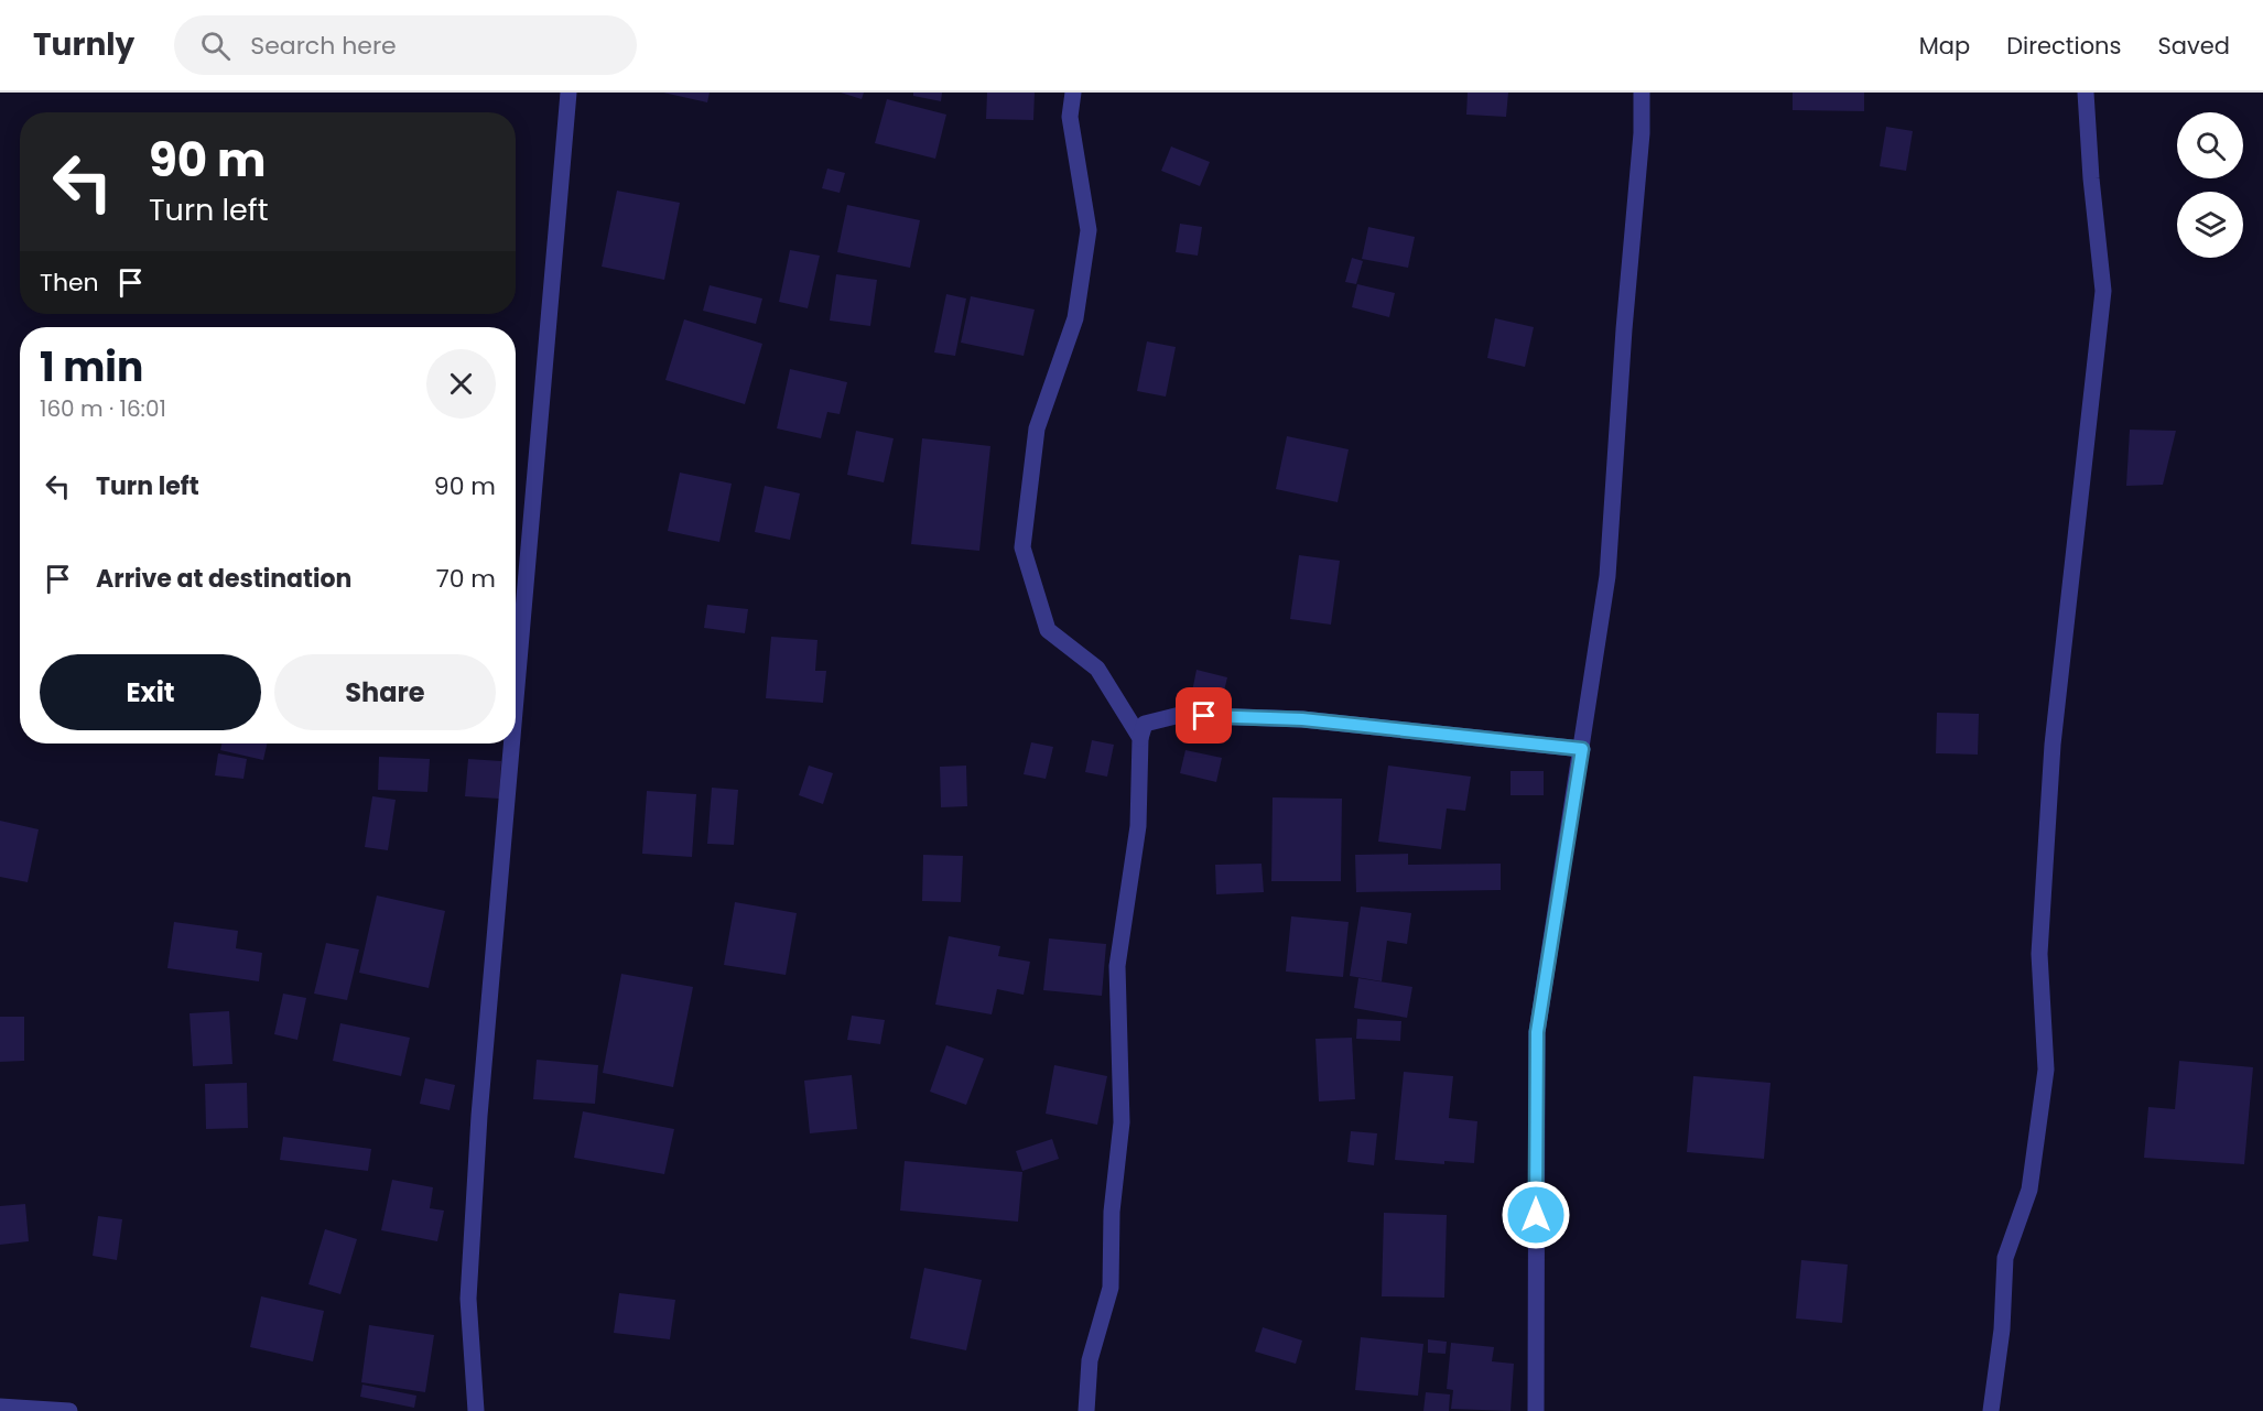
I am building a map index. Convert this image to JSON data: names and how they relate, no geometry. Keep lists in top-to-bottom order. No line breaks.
{"page":{"header":"Turnly","search":"Search here","nav":["Map","Directions","Saved"],"turn":["90 m","Turn left"],"then":"Then","heading":["1 min","160 m · 16:01"],"list":[{"name":"Turn left","value":"90 m"},{"name":"Arrive at destination","value":"70 m"}],"buttons":["Exit","Share"]}}
